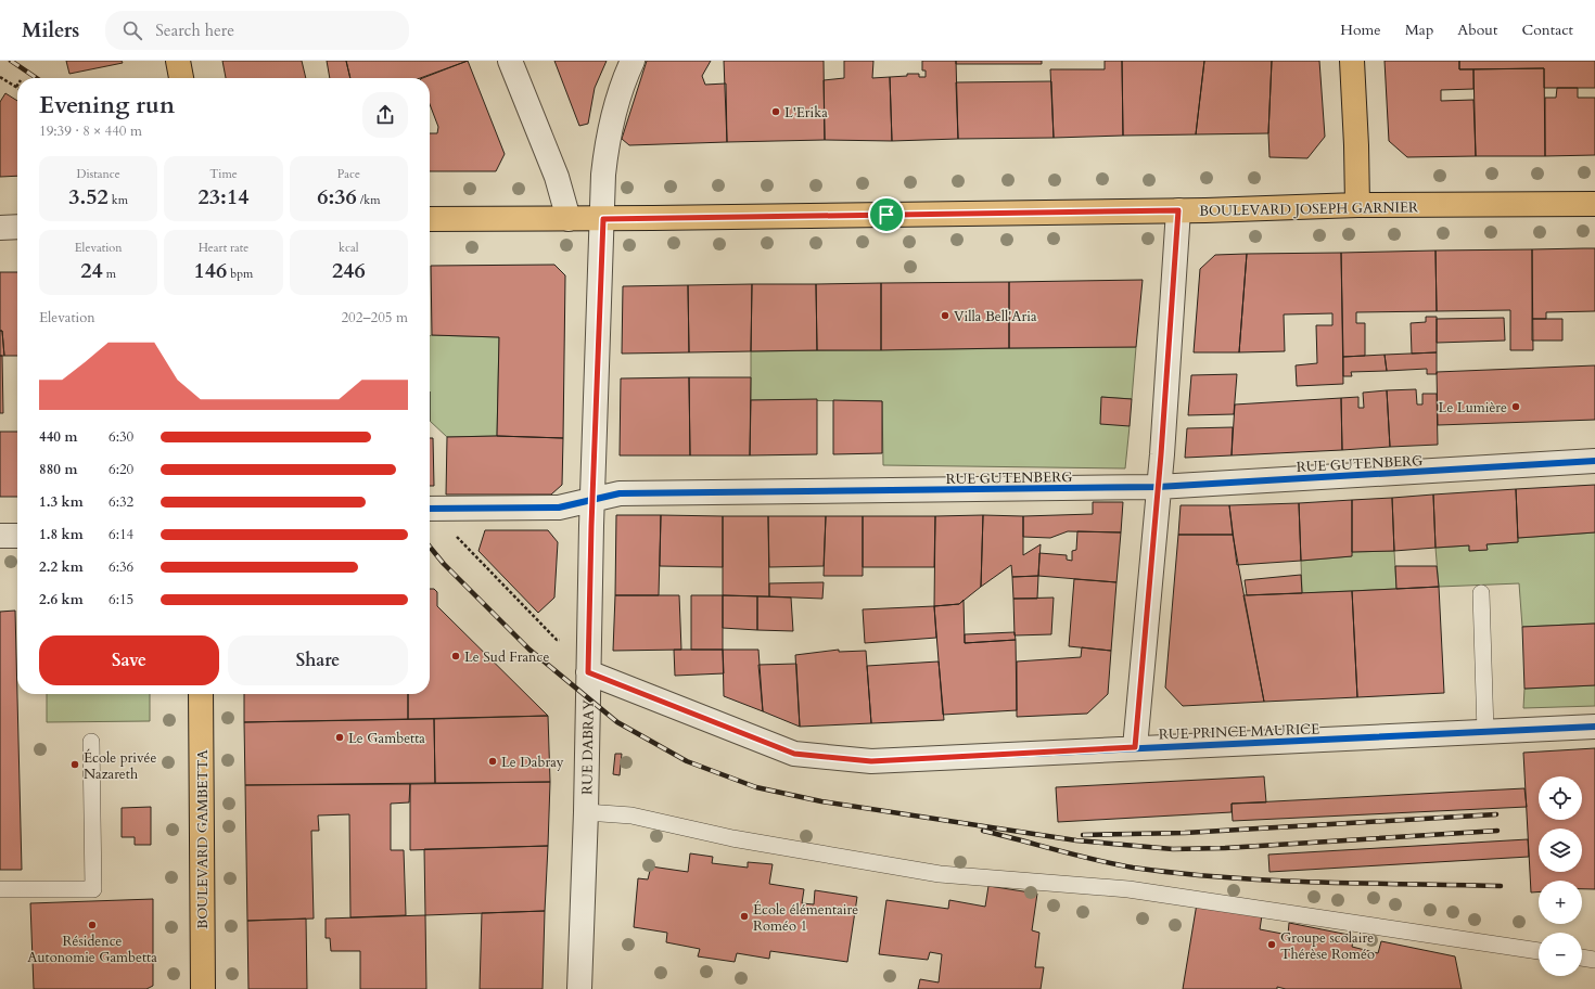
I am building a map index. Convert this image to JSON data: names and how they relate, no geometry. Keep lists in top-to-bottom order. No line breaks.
{"streets":{"main road":["BOULEVARD JOSEPH GARNIER","BOULEVARD GAMBETTA"],"street":["RUE GUTENBERG","RUE PRINCE MAURICE","RUE DABRAY"]},"crossings":[["BOULEVARD JOSEPH GARNIER","RUE DABRAY"],["RUE GUTENBERG","RUE DABRAY"],["RUE PRINCE MAURICE","RUE DABRAY"]],"places":["L'Erika","Villa Bell'Aria","Le Lumière","Le Sud France","Le Gambetta","Le Dabray","École privée Nazareth","École élémentaire Roméo 1","Résidence Autonomie Gambetta","Groupe scolaire Thérèse Roméo"],"page":{"header":"Milers","search":"Search here","nav":["Home","Map","About","Contact"],"heading":["Evening run","19:39 · 8 × 440 m"],"stats":[["Distance","3.52 km"],["Time","23:14"],["Pace","6:36 /km"],["Elevation","24 m"],["Heart rate","146 bpm"],["kcal","246"]],"chart":["Elevation","202–205 m"],"list":[{"name":"440 m","note":"6:30"},{"name":"880 m","note":"6:20"},{"name":"1.3 km","note":"6:32"},{"name":"1.8 km","note":"6:14"},{"name":"2.2 km","note":"6:36"},{"name":"2.6 km","note":"6:15"}],"buttons":["Save","Share"],"map_buttons":["+","−"]}}
